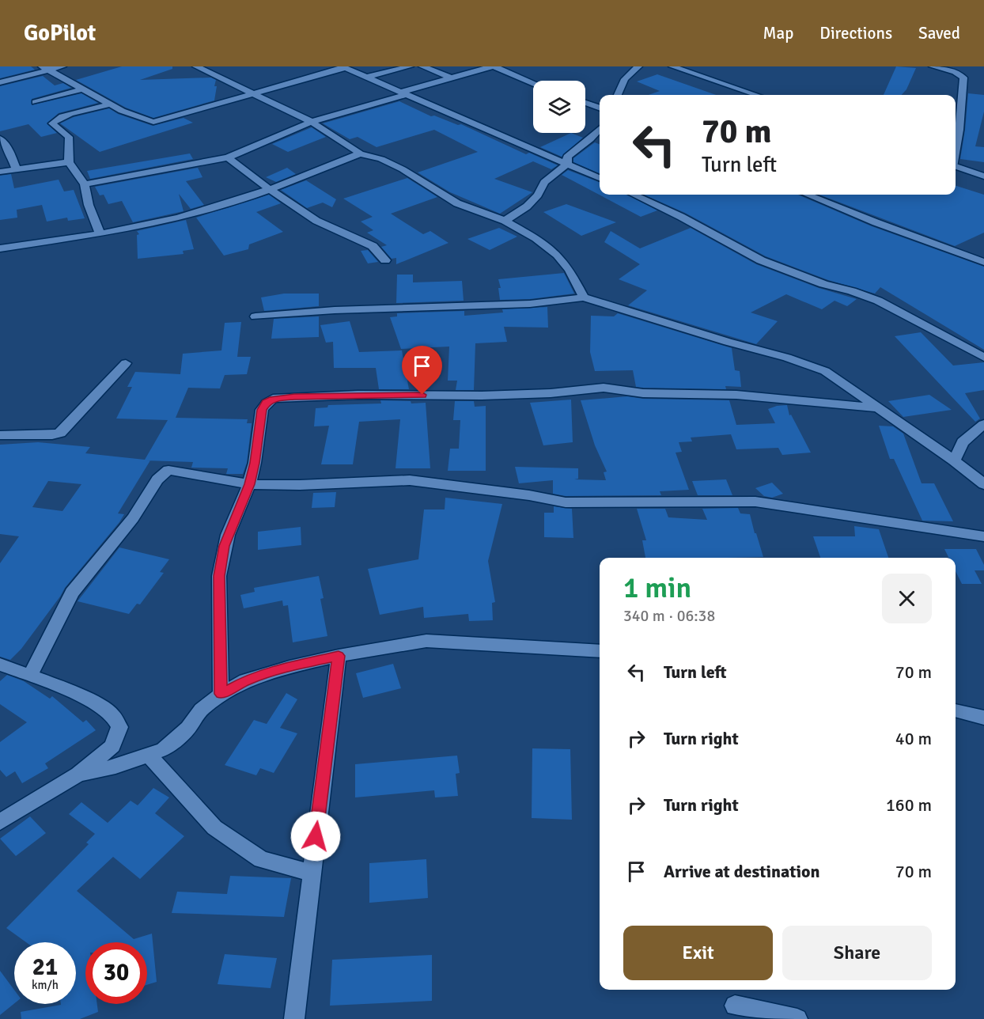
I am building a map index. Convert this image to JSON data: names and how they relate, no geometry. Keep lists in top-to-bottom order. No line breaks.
{"page":{"header":"GoPilot","nav":["Map","Directions","Saved"],"turn":["70 m","Turn left"],"heading":["1 min","340 m · 06:38"],"list":[{"name":"Turn left","value":"70 m"},{"name":"Turn right","value":"40 m"},{"name":"Turn right","value":"160 m"},{"name":"Arrive at destination","value":"70 m"}],"buttons":["Exit","Share"],"speed":"21 km/h","limit":"30"}}
